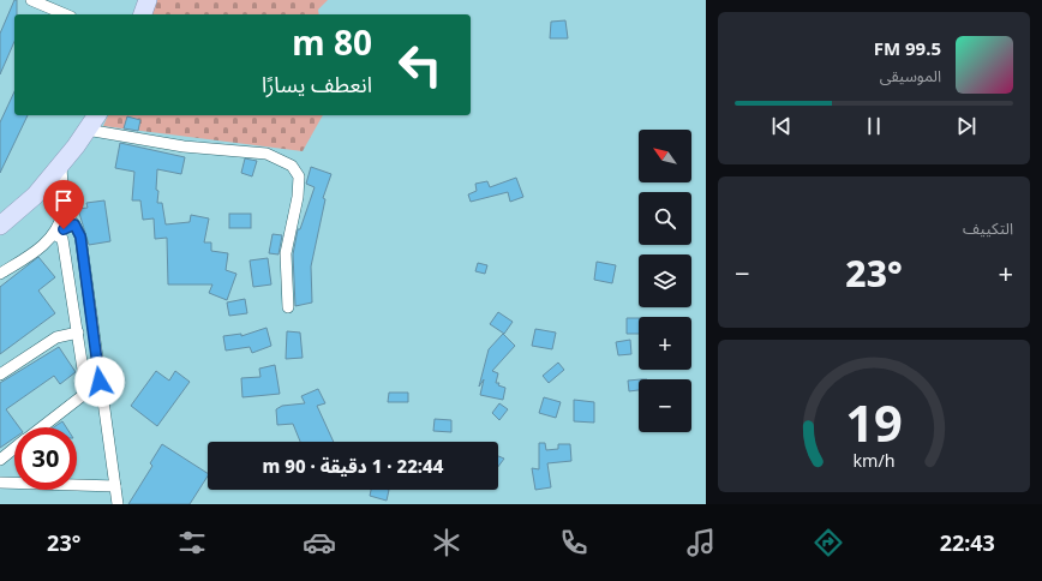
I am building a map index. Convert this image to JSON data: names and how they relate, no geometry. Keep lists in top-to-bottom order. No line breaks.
{"north":"top left","page":{"turn":["80 m","انعطف يسارًا"],"song":["99.5 FM","الموسيقى"],"map_buttons":["+","−"],"tile":"التكييف","heat":["−","23°","+"],"limit":"30","trip":"22:44 · 1 دقيقة · 90 m","tabs":["22:43","23°"],"gauge":["19","km/h"]}}
